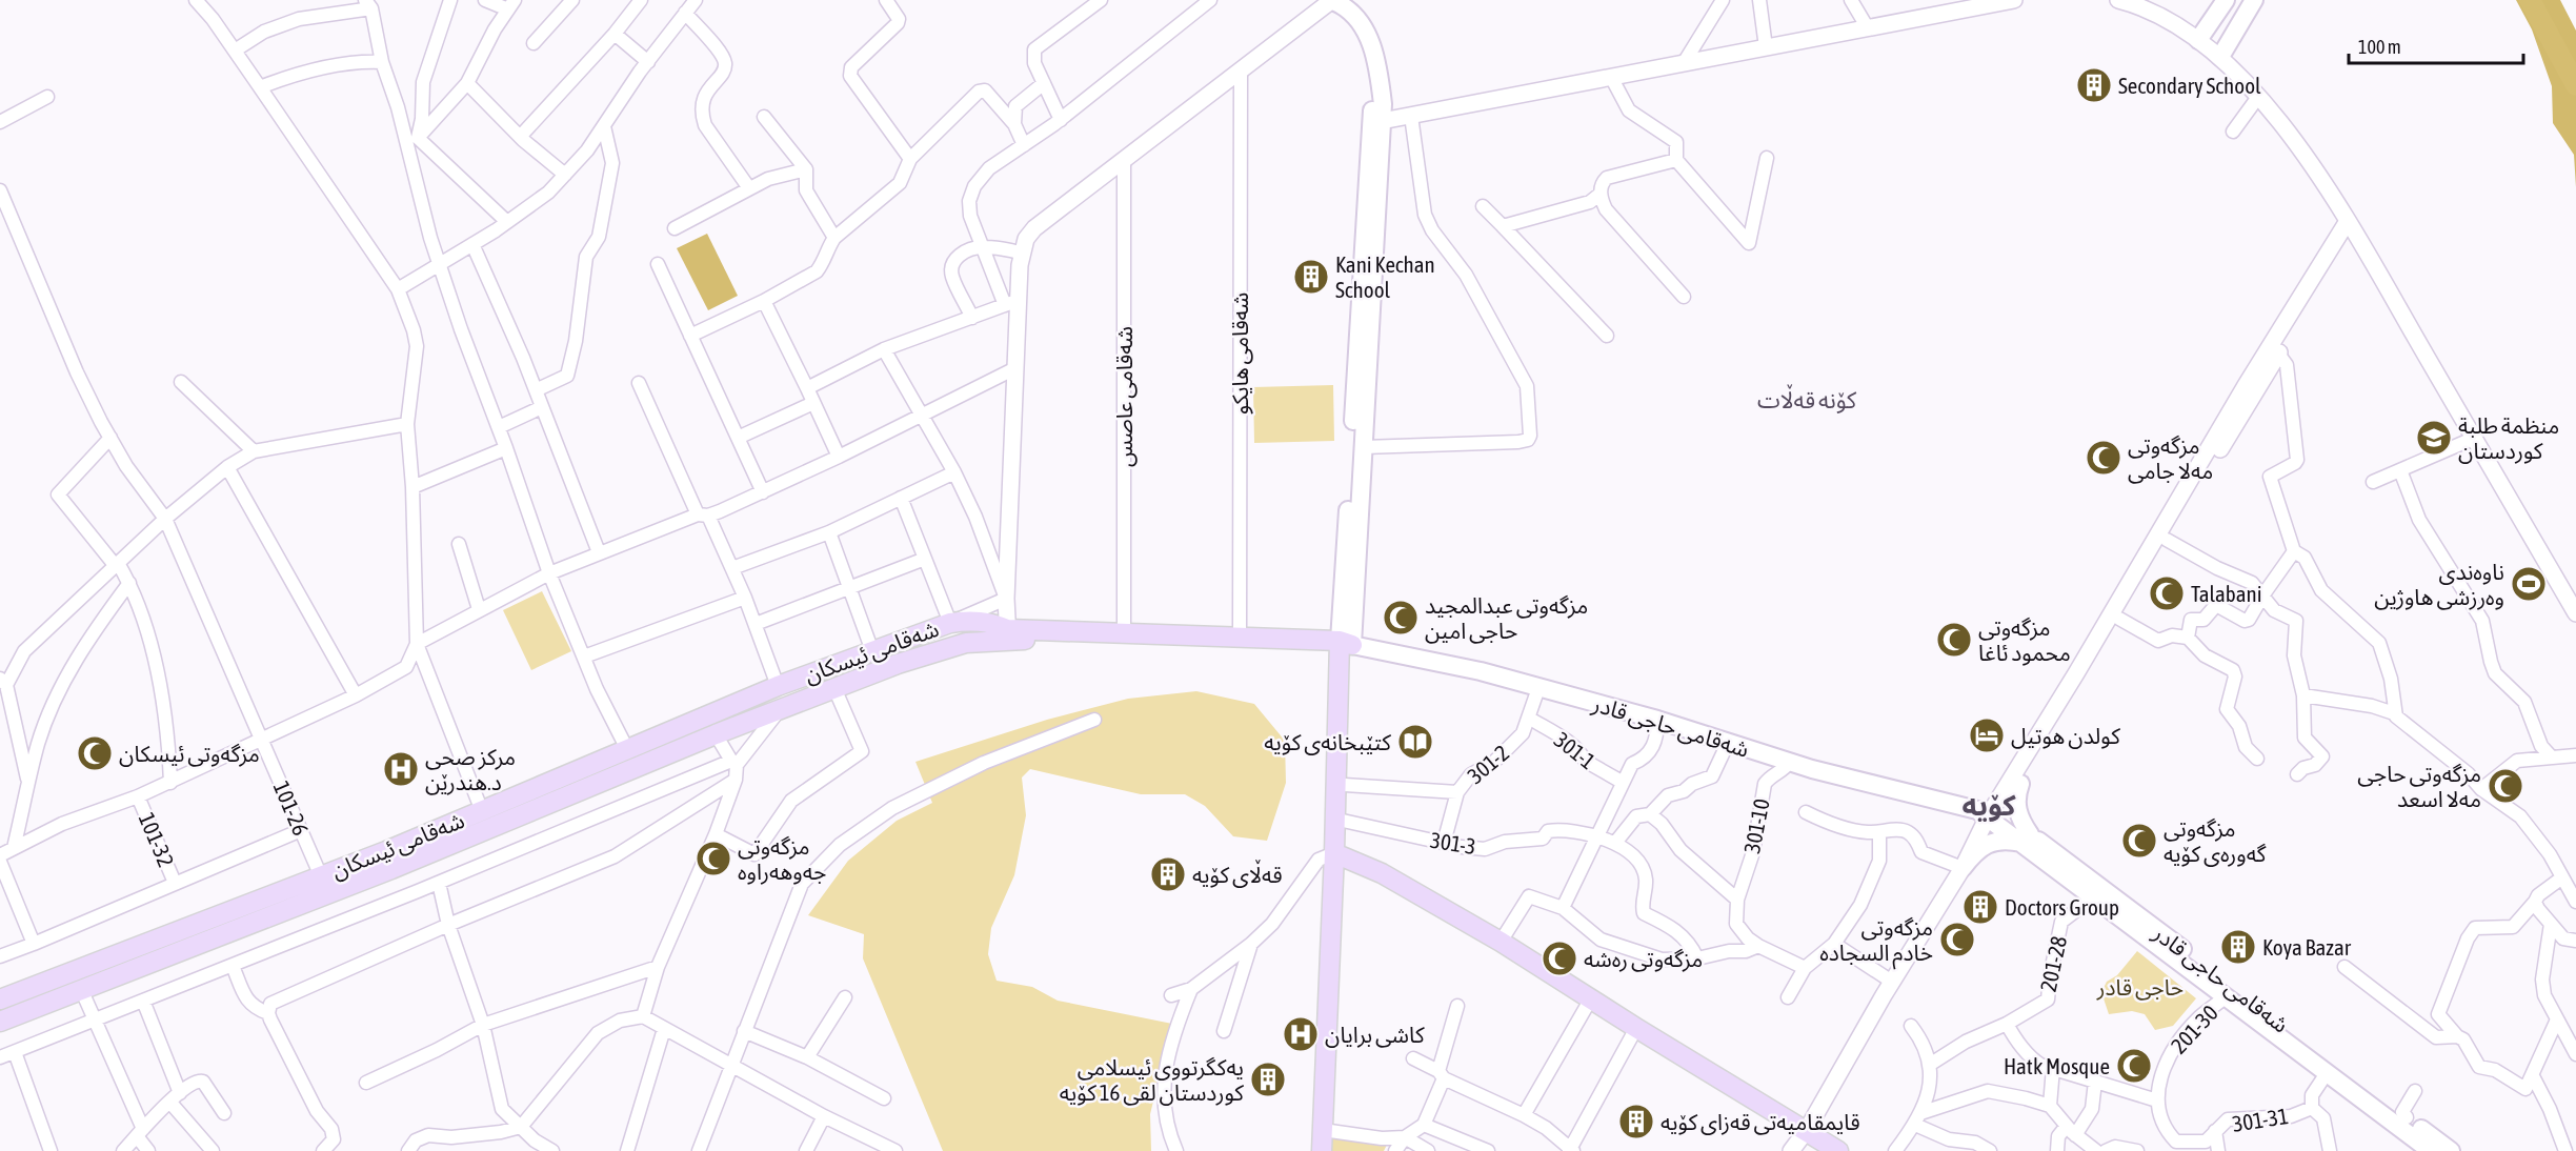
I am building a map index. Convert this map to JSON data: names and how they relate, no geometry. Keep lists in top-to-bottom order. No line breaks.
{"streets":{"main road":["شەقامی ئیسکان","شەقامی حاجی قادر"],"street":["شه‌قامی هایكو","شه‌قامی عاصس","301-1","301-2","101-26","301-10","101-32","301-3","201-28","201-30","301-31"]},"crossings":[["شەقامی ئیسکان","101-26"],["شەقامی حاجی قادر","301-2"],["شەقامی حاجی قادر","301-10"],["شەقامی حاجی قادر","201-28"],["شەقامی حاجی قادر","201-30"],["301-1","301-2"],["301-2","301-3"]],"districts":["کۆنە قەڵات","کۆیە"],"parks":["حاجی قادر"],"places":{"building":["Secondary School","Kani Kechan School","قەڵای کۆیە","Doctors Group","Koya Bazar","يه‌كگرتووی ئیسلامی كوردستان لقی 16 كۆیه‌","قایمقامیه‌تی قه‌زای كۆیه‌"],"school or university":["منظمة طلبة كوردستان"],"mosque":["مزگه‌وتی مه‌لا جامی","Talabani","مزگه‌وتی عبدالمجید حاجی امین","مزگه‌وتی محمود ئاغا","مزگەوتی ئیسکان","مزگه‌وتی حاجی مه‌لا اسعد","مزگه‌وتی گه‌وره‌ی كۆیه","مزگه‌وتی جه‌وهه‌راوه","مزگه‌وتی خادم السجاده","مزگەوتی رەشە","Hatk Mosque"],"sports":["ناوەندی وەرزشی هاوژین"],"hotel":["كولدن هوتيل"],"library":["كتێبخانه‌ی كۆیه‌"],"hospital":["مرکز صحی د.هندرێن","كاشی برایان"]},"scale_bar":"100 m"}
